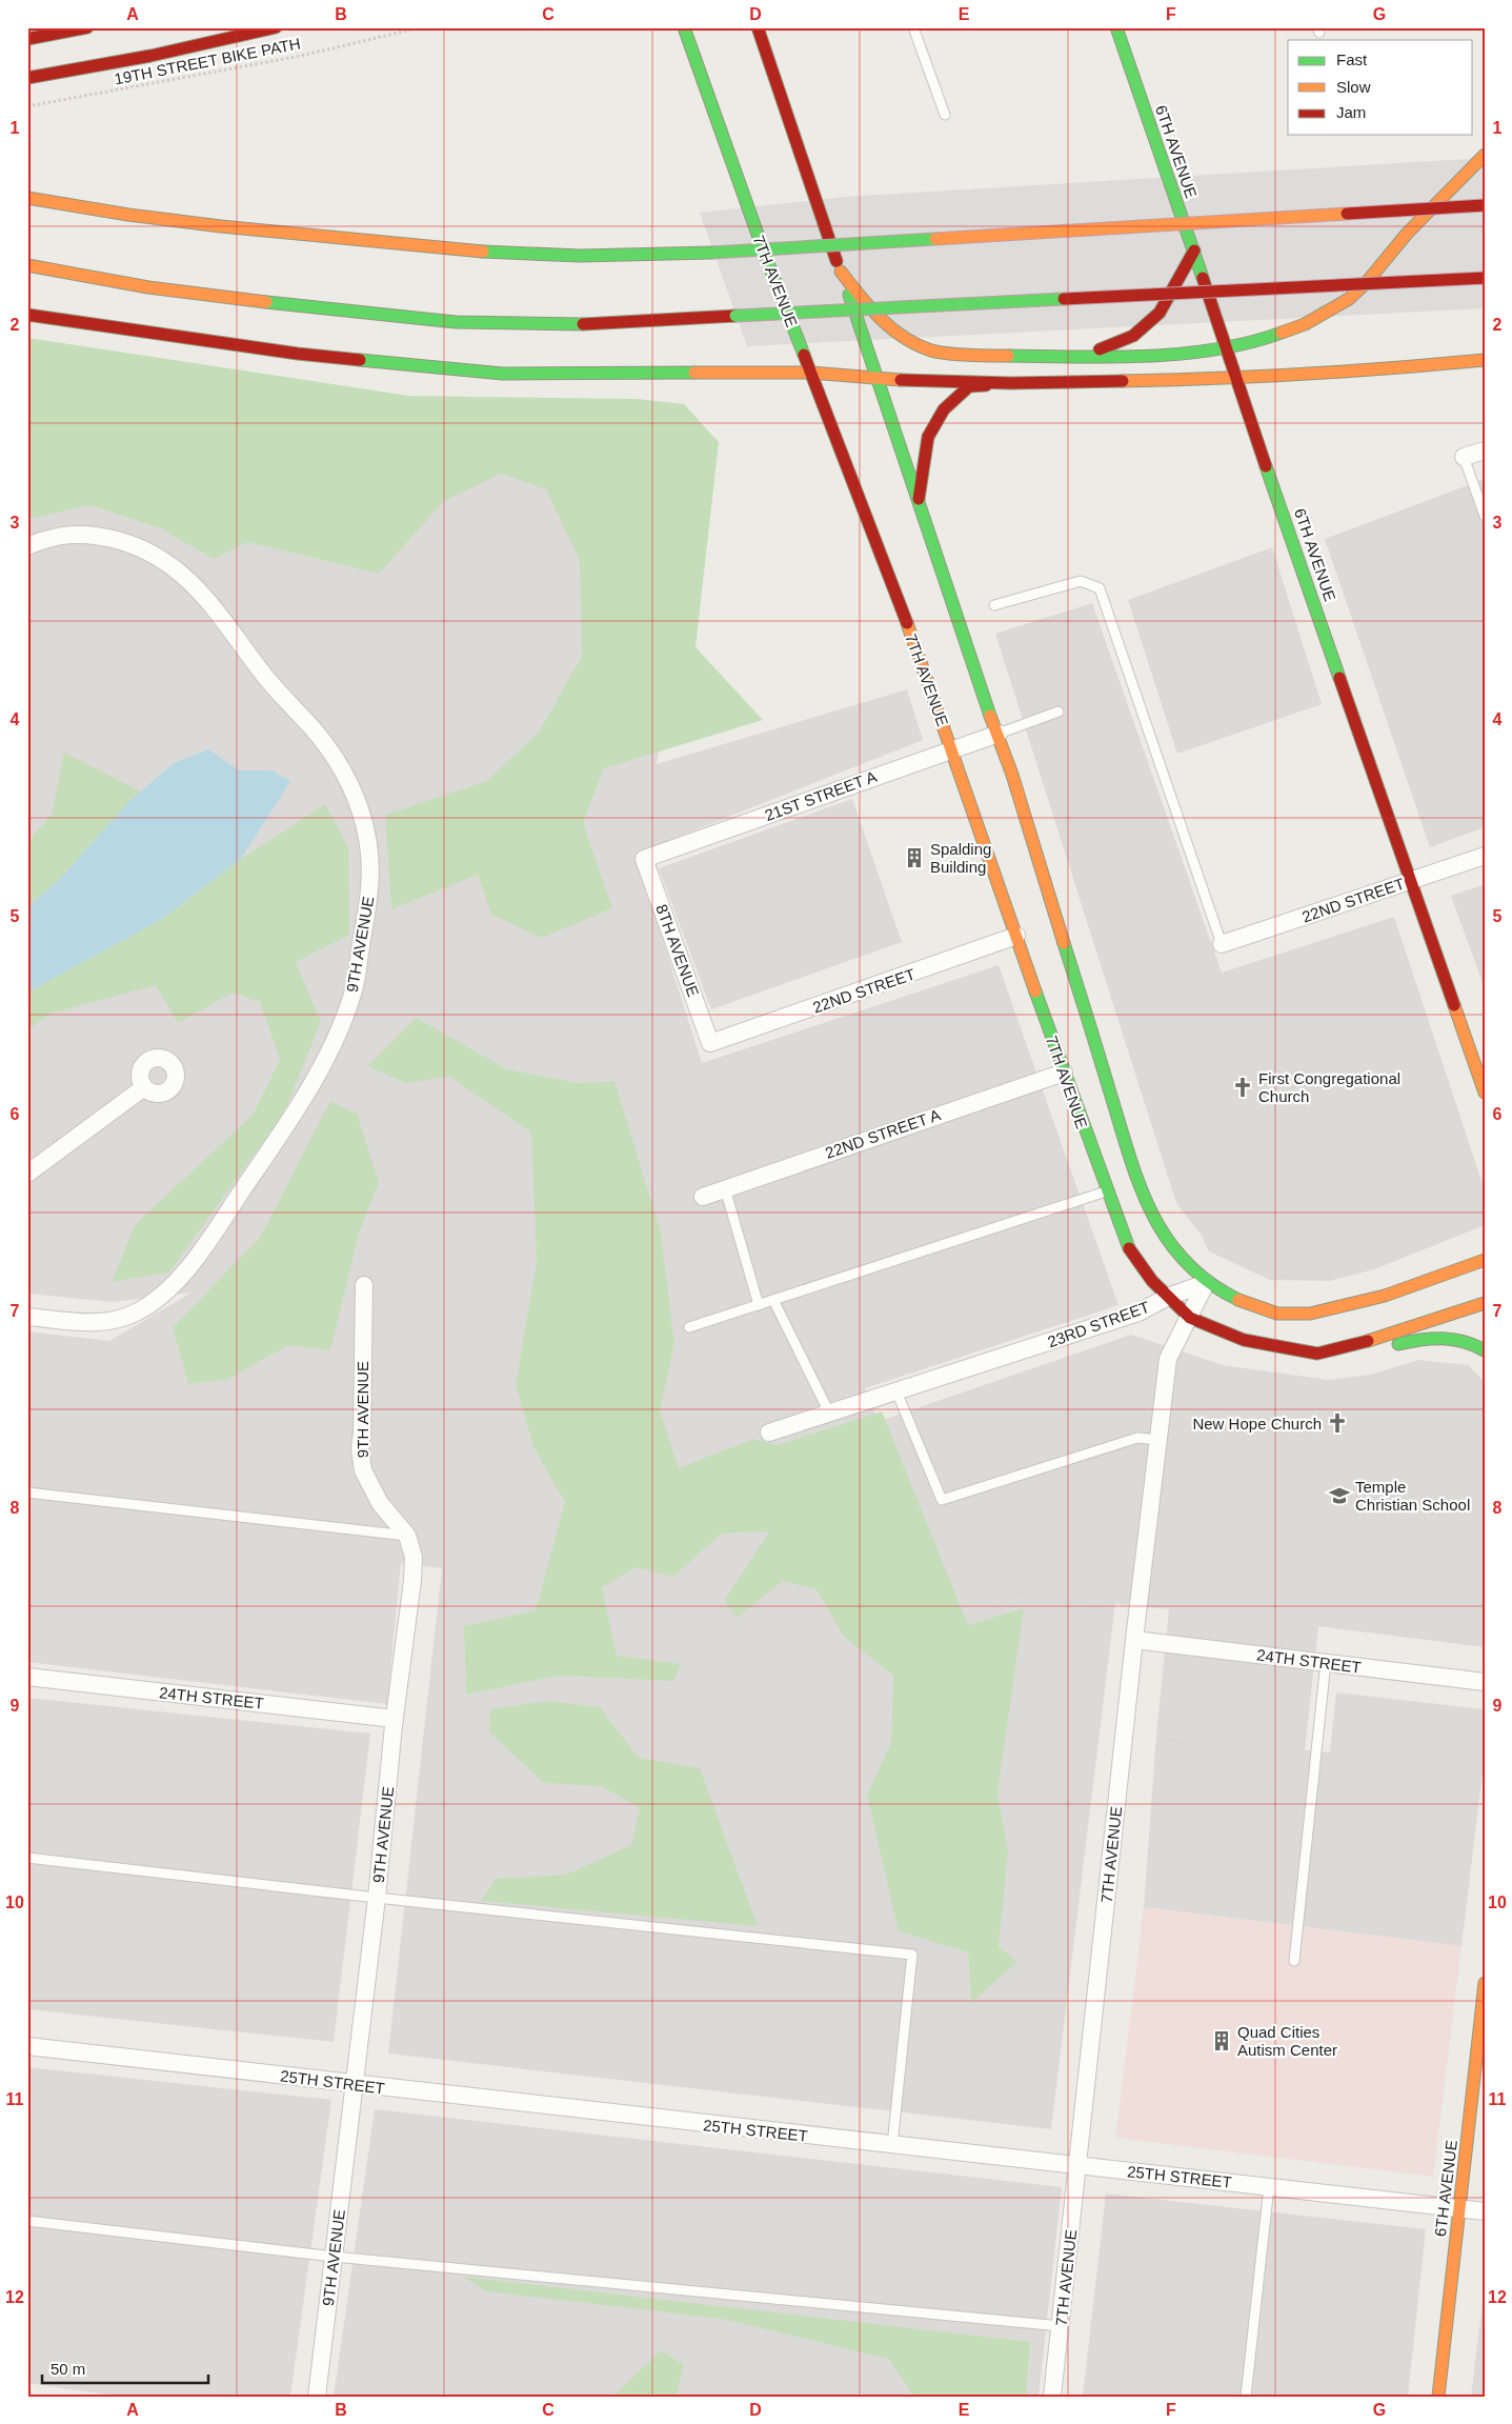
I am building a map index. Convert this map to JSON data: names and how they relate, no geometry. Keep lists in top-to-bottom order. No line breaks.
{"streets":{"main road":["6TH AVENUE","7TH AVENUE"],"street":["21ST STREET A","22ND STREET","9TH AVENUE","8TH AVENUE","22ND STREET A","23RD STREET","24TH STREET","25TH STREET"],"path":["19TH STREET BIKE PATH"]},"crossings":[["6TH AVENUE","22ND STREET"],["6TH AVENUE","25TH STREET"],["7TH AVENUE","21ST STREET A"],["7TH AVENUE","22ND STREET"],["7TH AVENUE","22ND STREET A"],["7TH AVENUE","23RD STREET"],["7TH AVENUE","24TH STREET"],["7TH AVENUE","25TH STREET"],["21ST STREET A","8TH AVENUE"],["22ND STREET","8TH AVENUE"],["9TH AVENUE","24TH STREET"],["9TH AVENUE","25TH STREET"]],"places":{"building":["Spalding Building","Quad Cities Autism Center"],"church":["First Congregational Church","New Hope Church"],"school or university":["Temple Christian School"]},"legend":["Fast","Slow","Jam"],"scale_bar":"50 m","grid":{"columns":["A","B","C","D","E","F","G"],"rows":["1","2","3","4","5","6","7","8","9","10","11","12"]}}
